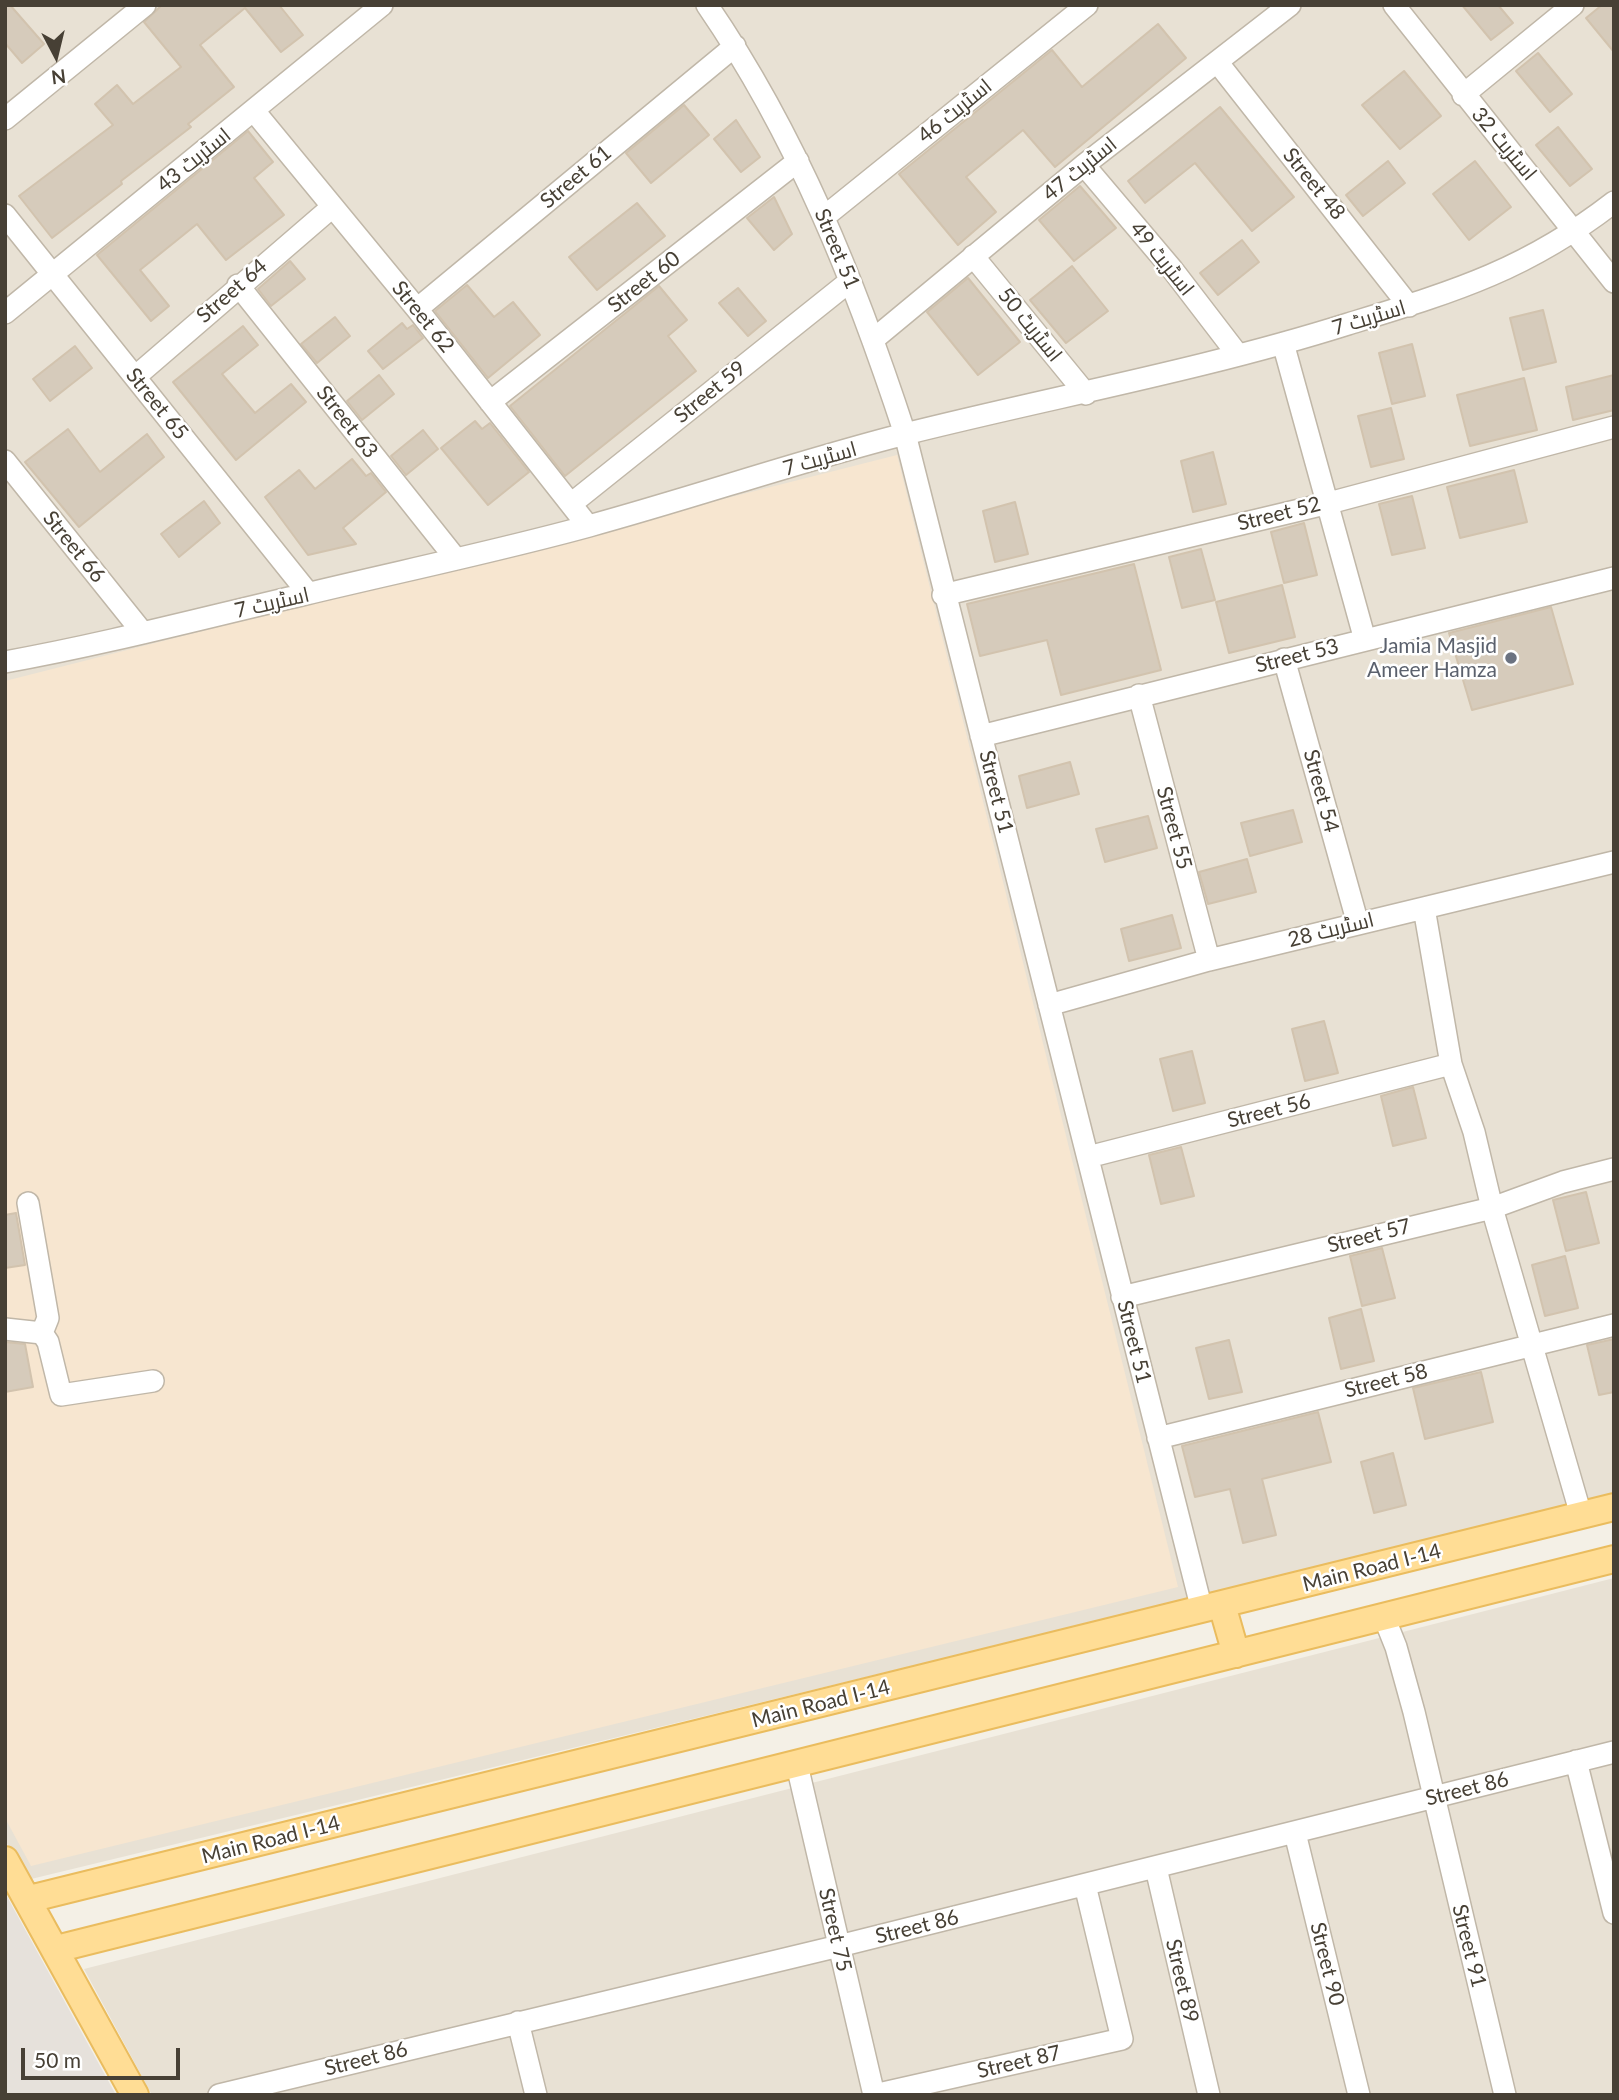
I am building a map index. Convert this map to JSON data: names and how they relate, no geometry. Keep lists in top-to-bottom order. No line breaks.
{"streets":{"main road":["Main Road I-14"],"street":["اسٹریٹ 46","اسٹریٹ 32","اسٹریٹ 43","اسٹریٹ 47","Street 61","Street 48","Street 51","اسٹریٹ 49","Street 60","Street 64","Street 62","اسٹریٹ 7","اسٹریٹ 50","Street 59","Street 65","Street 63","Street 52","Street 66","Street 53","Street 54","Street 55","اسٹریٹ 28","Street 56","Street 57","Street 58","Street 86","Street 75","Street 91","Street 90","Street 89","Street 87"]},"crossings":[["اسٹریٹ 46","Street 51"],["اسٹریٹ 32","اسٹریٹ 7"],["اسٹریٹ 43","Street 62"],["اسٹریٹ 43","Street 65"],["اسٹریٹ 47","Street 48"],["اسٹریٹ 47","Street 51"],["اسٹریٹ 47","اسٹریٹ 49"],["اسٹریٹ 47","اسٹریٹ 50"],["Street 61","Street 51"],["Street 61","Street 62"],["Street 48","اسٹریٹ 7"],["Street 51","Street 60"],["Street 51","اسٹریٹ 7"],["Street 51","Street 59"],["Street 51","Street 52"],["Street 51","Street 53"],["Street 51","اسٹریٹ 28"],["Street 51","Street 56"],["Street 51","Street 57"],["Street 51","Street 58"],["Street 51","Main Road I-14"],["اسٹریٹ 49","اسٹریٹ 7"],["Street 60","Street 62"],["Street 64","Street 62"],["Street 64","Street 65"],["Street 64","Street 63"],["Street 62","اسٹریٹ 7"],["Street 62","Street 59"],["اسٹریٹ 7","اسٹریٹ 50"],["اسٹریٹ 7","Street 65"],["اسٹریٹ 7","Street 63"],["اسٹریٹ 7","Street 66"],["Street 53","Street 54"],["Street 53","Street 55"],["Street 54","اسٹریٹ 28"],["Street 55","اسٹریٹ 28"],["Street 86","Street 75"],["Street 86","Street 91"],["Street 86","Street 90"],["Street 86","Street 89"],["Street 86","Street 87"],["Street 75","Street 87"]],"places":["Jamia Masjid Ameer Hamza"],"scale_bar":"50 m","north":"bottom"}
